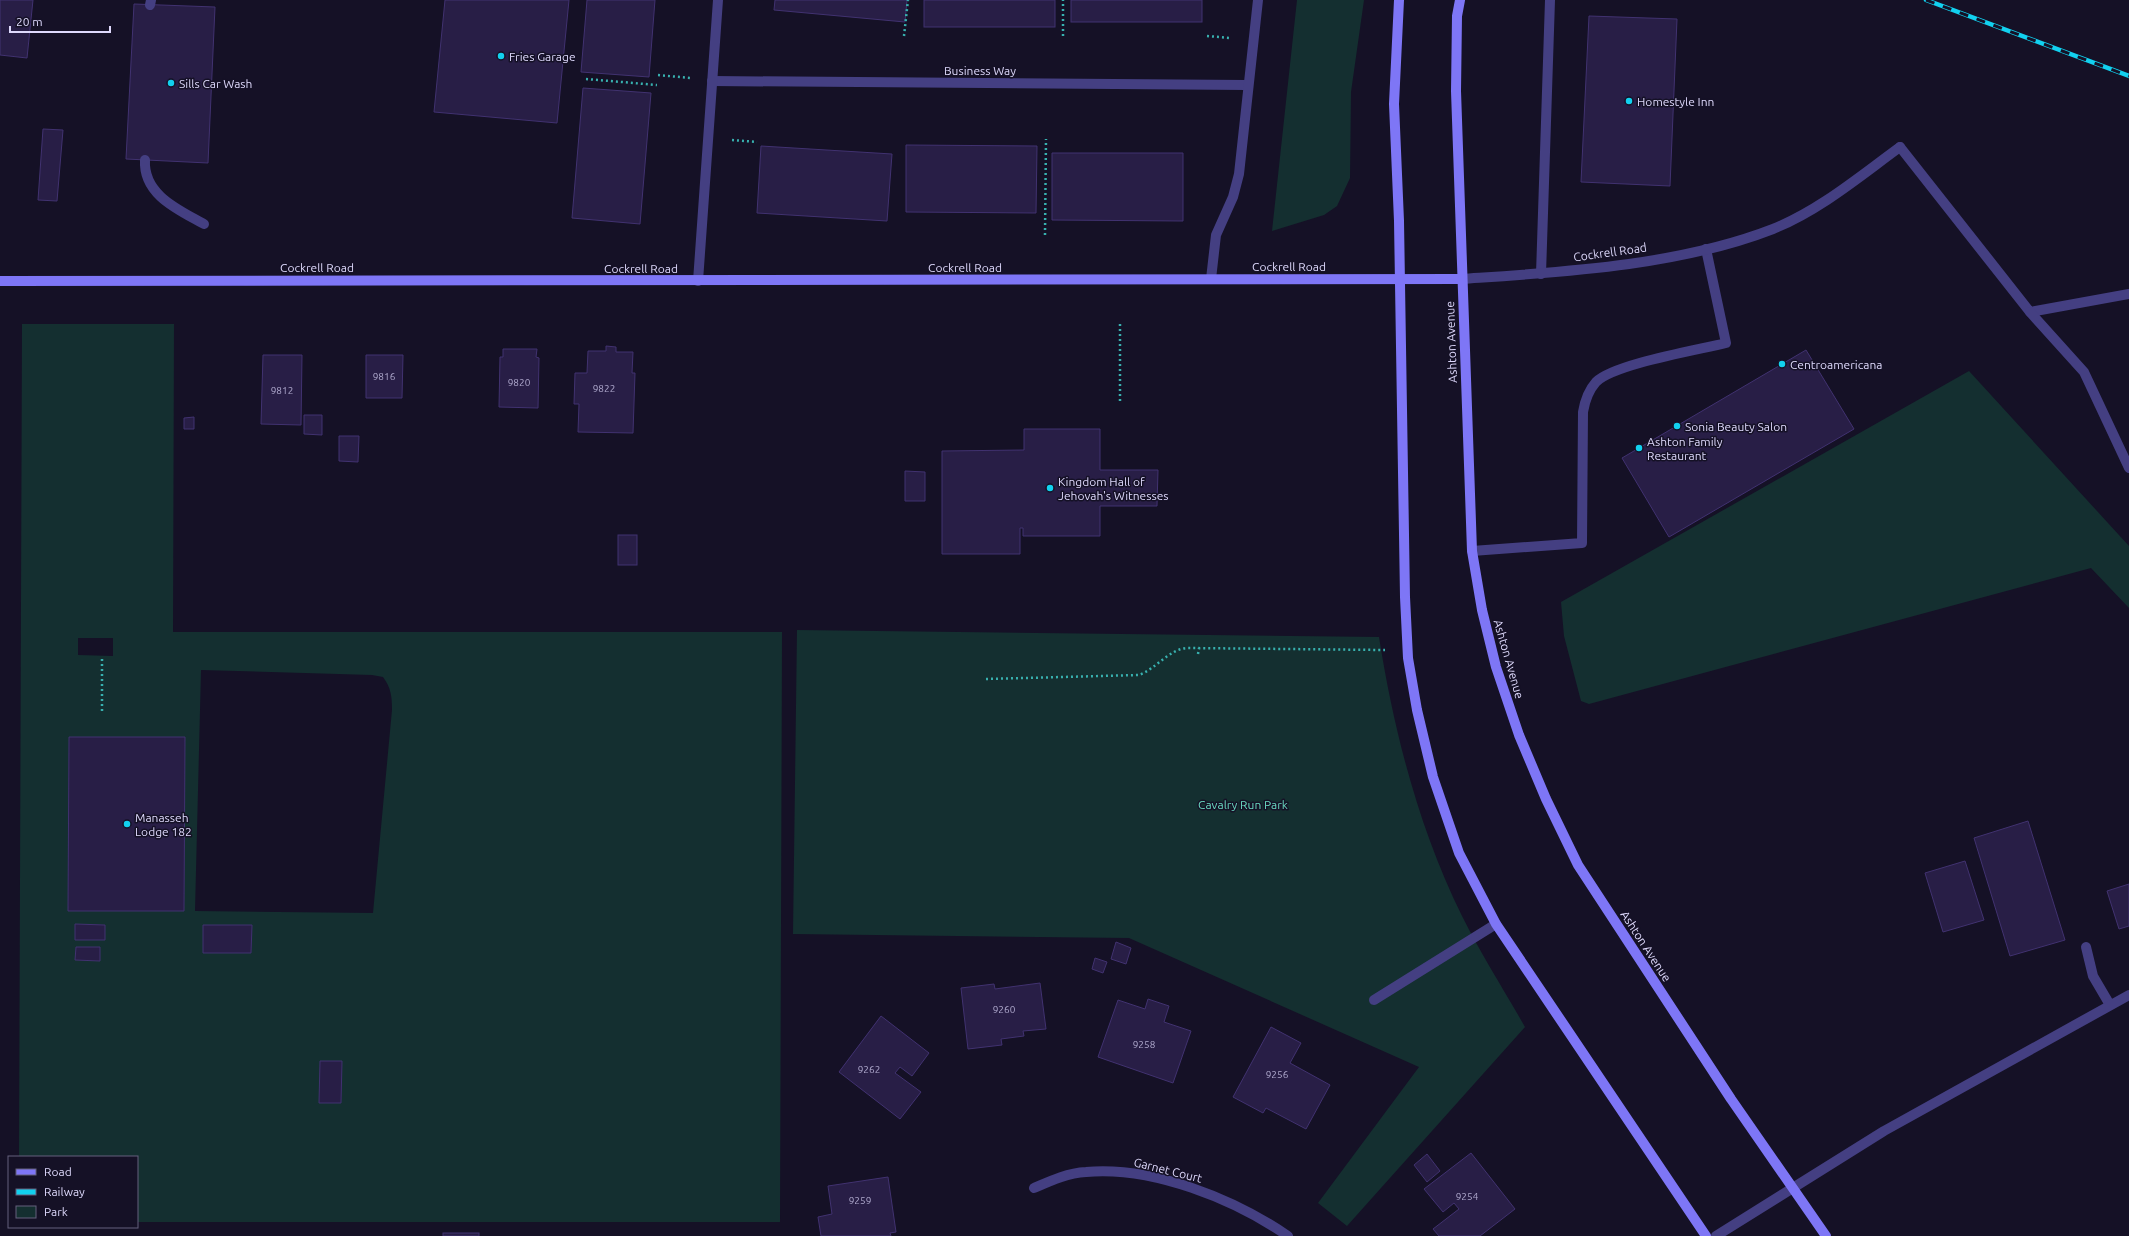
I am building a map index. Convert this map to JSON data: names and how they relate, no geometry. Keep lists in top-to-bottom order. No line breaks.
{"streets":{"street":["Business Way","Cockrell Road","Ashton Avenue","Garnet Court"]},"crossings":[["Cockrell Road","Ashton Avenue"]],"parks":["Cavalry Run Park"],"places":["Fries Garage","Sills Car Wash","Homestyle Inn","Centroamericana","Sonia Beauty Salon","Ashton Family Restaurant","Kingdom Hall of Jehovah's Witnesses","Manasseh Lodge 182"],"house_numbers":["9816","9820","9822","9812","9260","9258","9262","9256","9254","9259"],"legend":["Road","Railway","Park"],"scale_bar":"20 m"}
